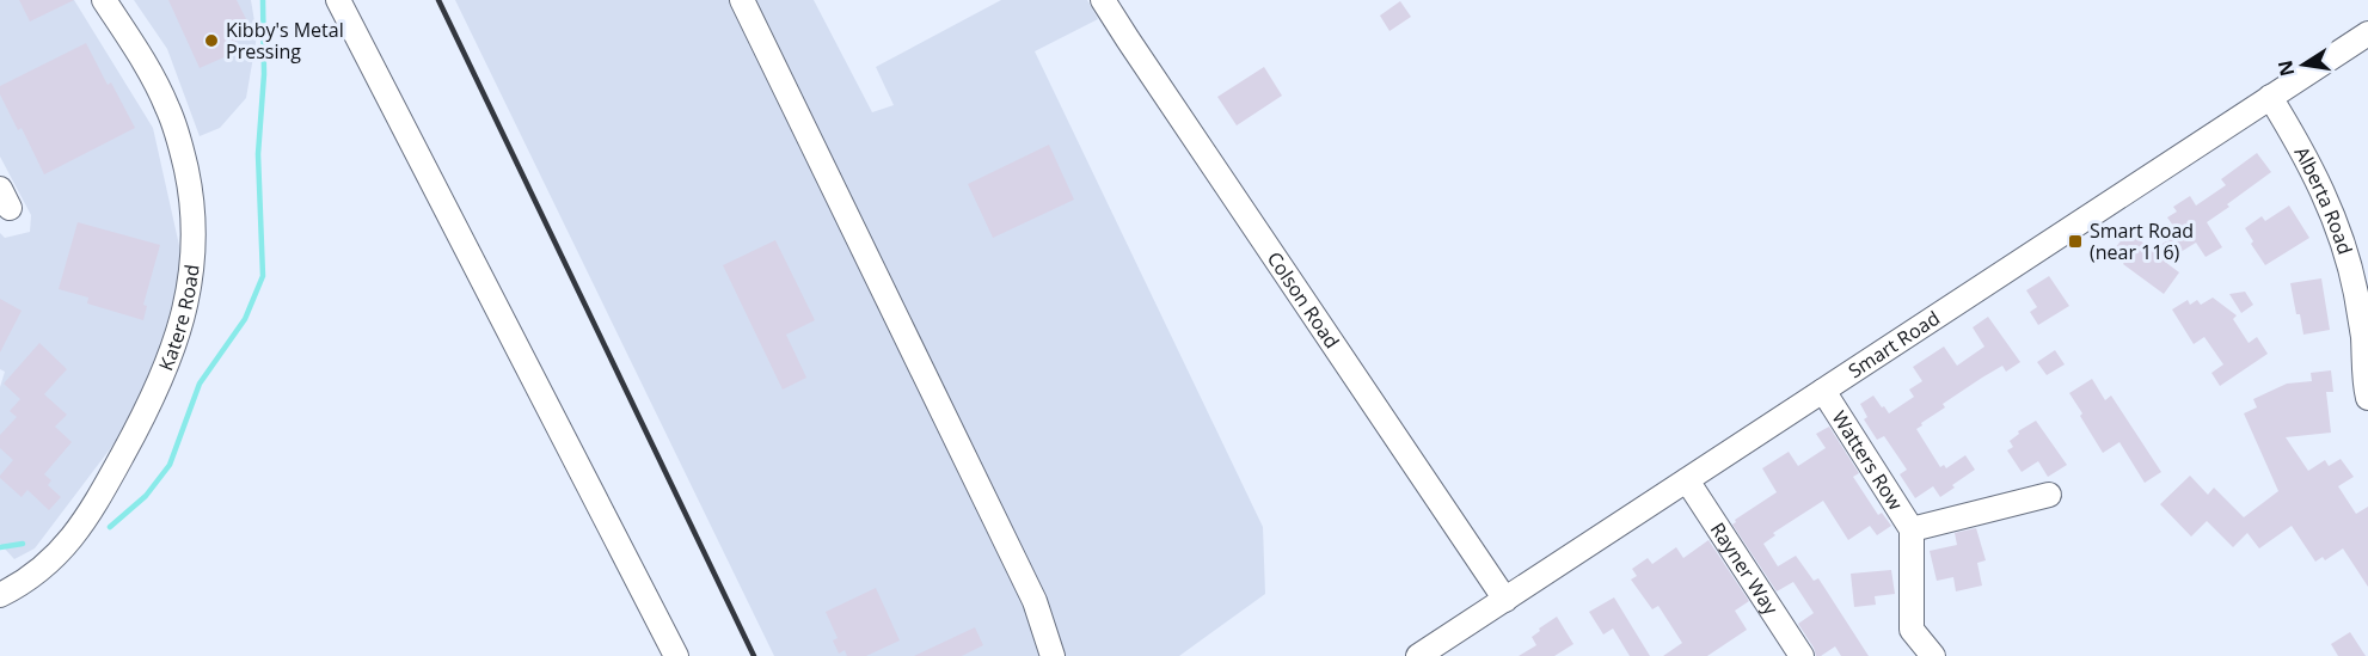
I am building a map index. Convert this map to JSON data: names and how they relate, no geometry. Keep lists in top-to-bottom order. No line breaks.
{"streets":{"street":["Alberta Road","Colson Road","Katere Road","Smart Road","Watters Row","Rayner Way"]},"crossings":[["Alberta Road","Smart Road"],["Colson Road","Smart Road"],["Smart Road","Watters Row"],["Smart Road","Rayner Way"]],"places":{"other":["Kibby's Metal Pressing"],"transit":["Smart Road (near 116)"]},"north":"left"}
